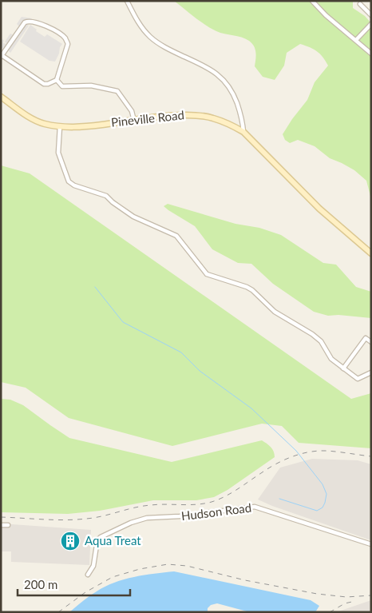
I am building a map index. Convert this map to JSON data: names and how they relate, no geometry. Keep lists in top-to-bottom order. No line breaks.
{"streets":{"main road":["Pineville Road"],"street":["Hudson Road"]},"places":{"building":["Aqua Treat"]},"scale_bar":"200 m"}
